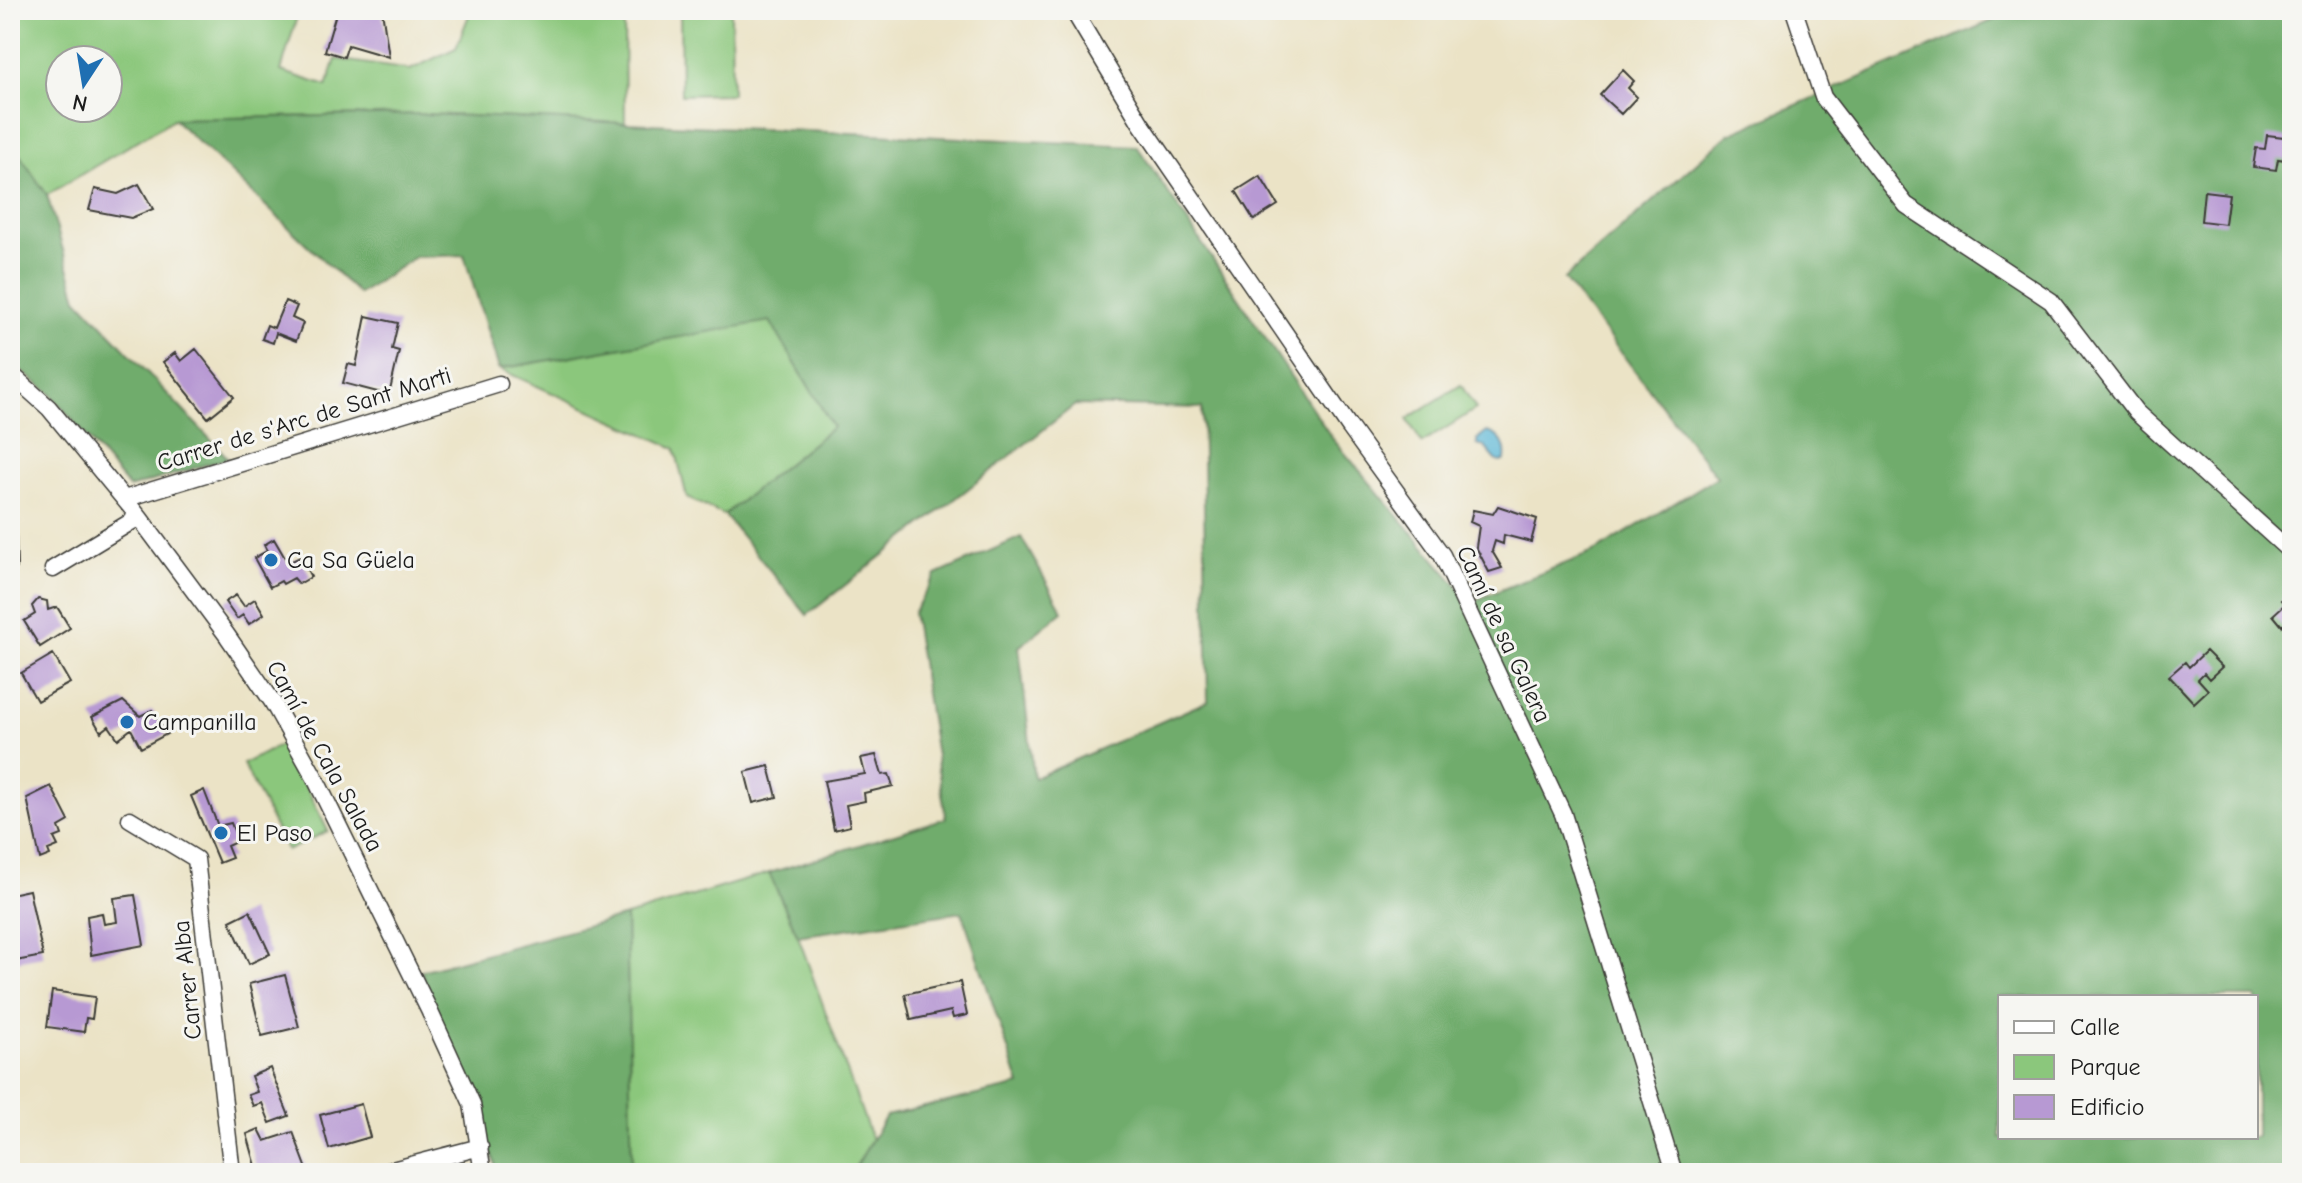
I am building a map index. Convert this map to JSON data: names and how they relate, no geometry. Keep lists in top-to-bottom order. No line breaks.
{"streets":{"street":["Carrer de s'Arc de Sant Marti","Camí de sa Galera","Camí de Cala Salada","Carrer Alba"]},"crossings":[["Carrer de s'Arc de Sant Marti","Camí de Cala Salada"]],"places":["Ca Sa Güela","Campanilla","El Paso"],"legend":["Calle","Parque","Edificio"],"north":"bottom"}
